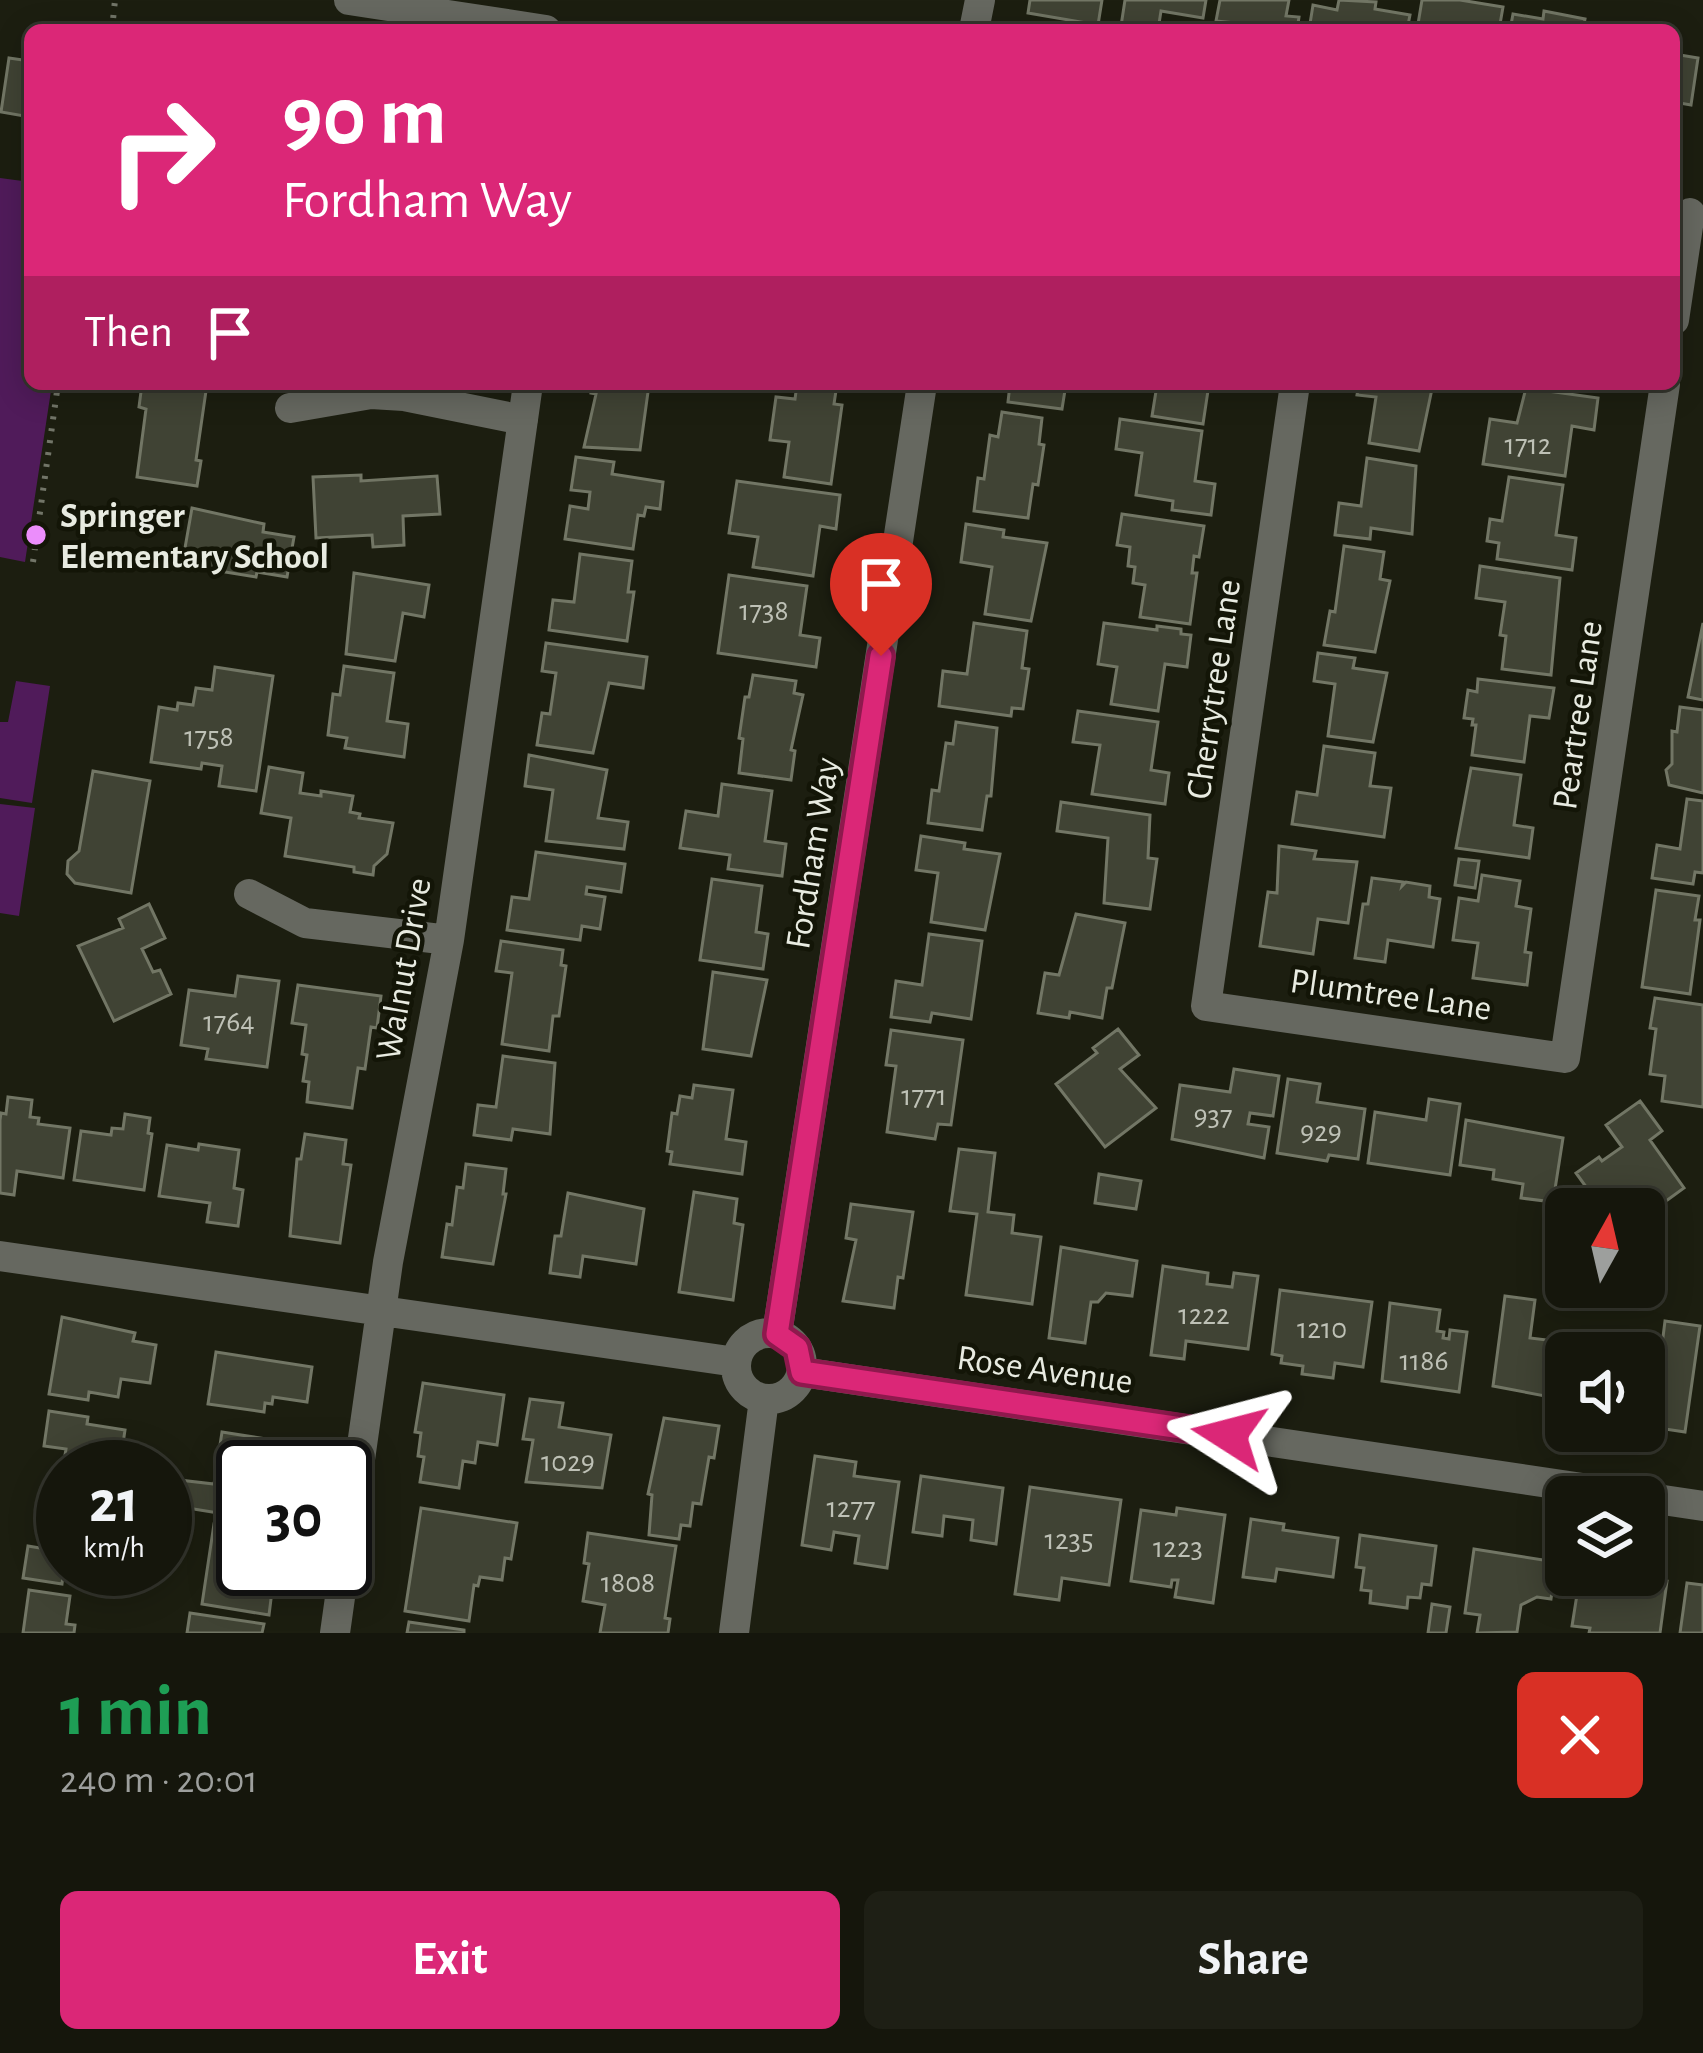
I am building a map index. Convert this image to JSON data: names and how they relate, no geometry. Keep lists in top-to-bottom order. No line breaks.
{"streets":{"street":["Cherrytree Lane","Peartree Lane","Fordham Way","Walnut Drive","Plumtree Lane","Rose Avenue"]},"crossings":[["Cherrytree Lane","Plumtree Lane"],["Peartree Lane","Plumtree Lane"],["Fordham Way","Rose Avenue"]],"places":["Springer Elementary School"],"house_numbers":["1712","1738","1758","1764","1771","937","929","1222","1210","1186","1029","1277","1235","1223","1808"],"north":"top","page":{"turn":["90 m","Fordham Way"],"then":"Then","speed":"21 km/h","limit":"30","heading":["1 min","240 m · 20:01"],"buttons":["Exit","Share"]}}
